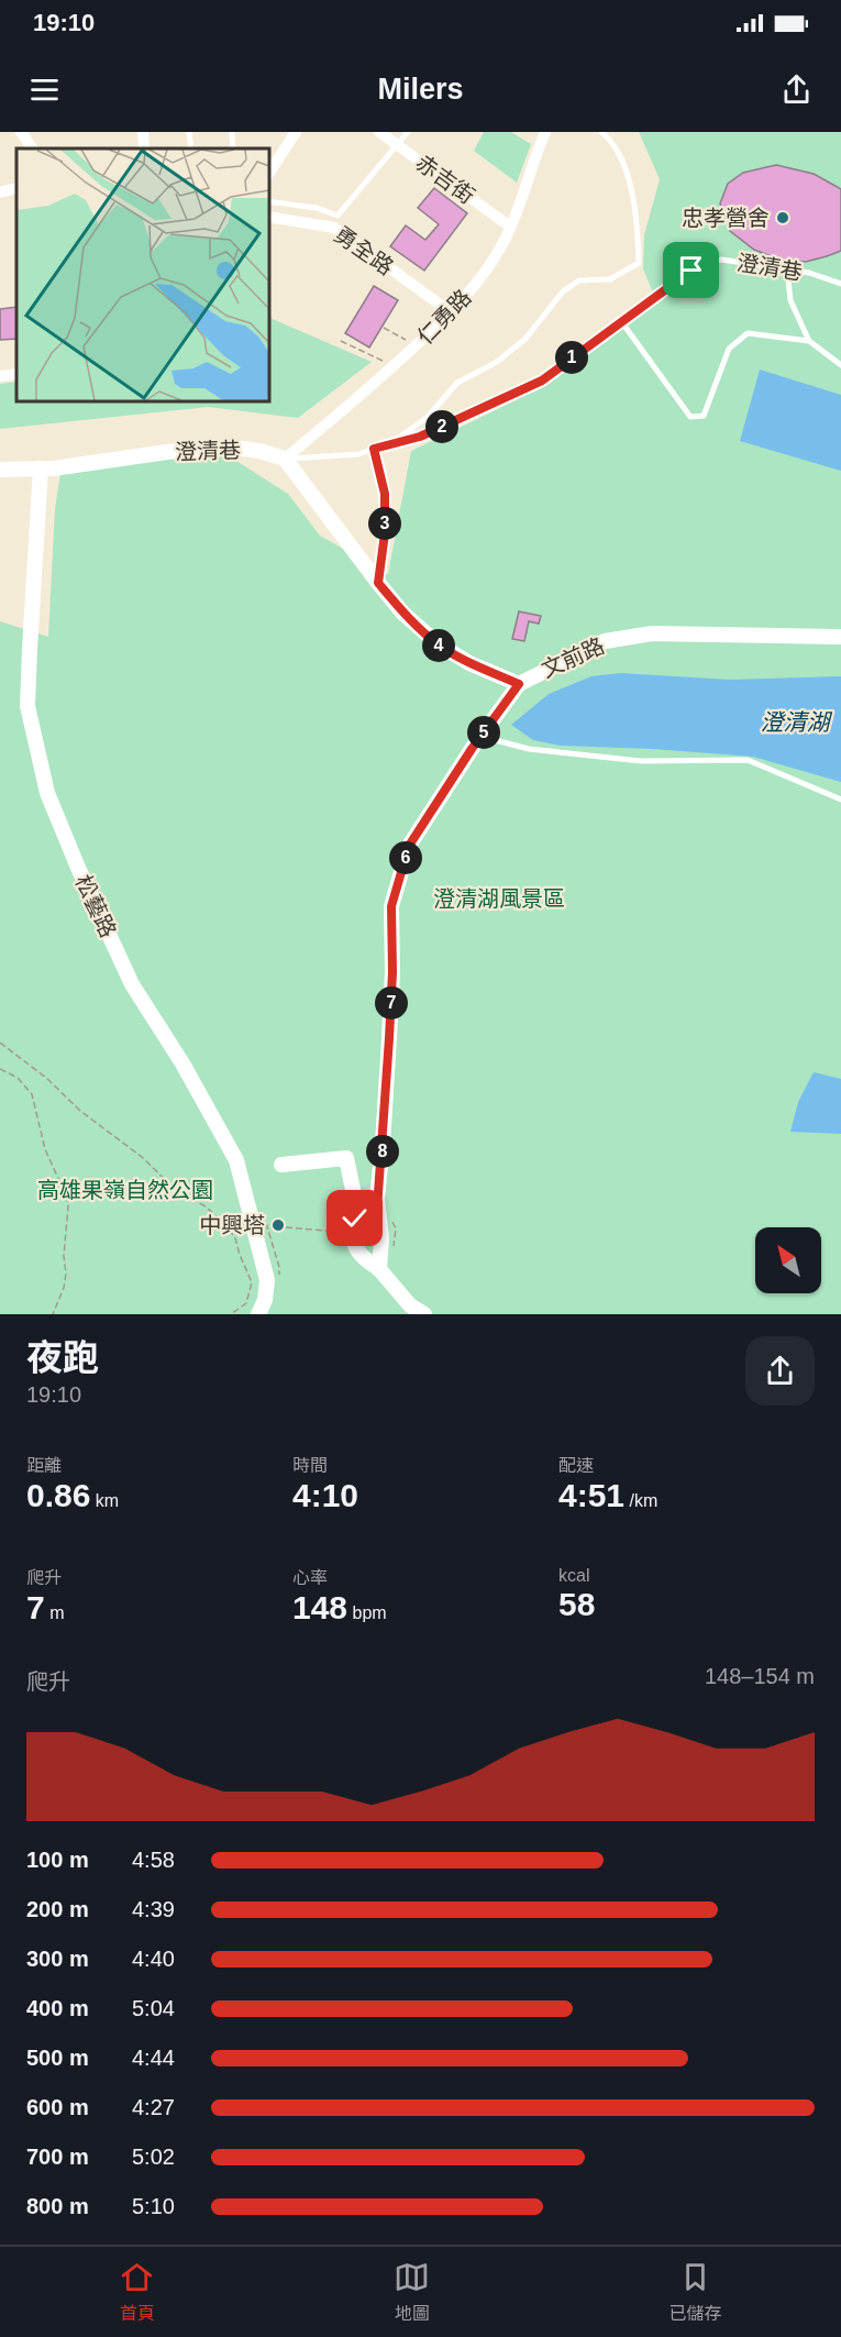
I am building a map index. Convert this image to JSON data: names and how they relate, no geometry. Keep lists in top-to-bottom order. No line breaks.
{"streets":{"street":["赤吉街","勇全路","澄清巷","仁勇路","文前路","松藝路"]},"crossings":[["赤吉街","仁勇路"],["勇全路","仁勇路"],["澄清巷","仁勇路"],["澄清巷","文前路"],["澄清巷","松藝路"],["仁勇路","文前路"]],"water":["澄清湖"],"parks":["澄清湖風景區","高雄果嶺自然公園"],"places":["忠孝營舍","中興塔"],"north":"top left","page":{"status":"19:10","header":"Milers","pins":["1","2","3","4","5","6","7","8"],"heading":["夜跑","19:10"],"stats":[["距離","0.86 km"],["時間","4:10"],["配速","4:51 /km"],["爬升","7 m"],["心率","148 bpm"],["kcal","58"]],"chart":["爬升","148–154 m"],"list":[{"name":"100 m","note":"4:58"},{"name":"200 m","note":"4:39"},{"name":"300 m","note":"4:40"},{"name":"400 m","note":"5:04"},{"name":"500 m","note":"4:44"},{"name":"600 m","note":"4:27"},{"name":"700 m","note":"5:02"},{"name":"800 m","note":"5:10"}],"tabs":["首頁","地圖","已儲存"]}}
